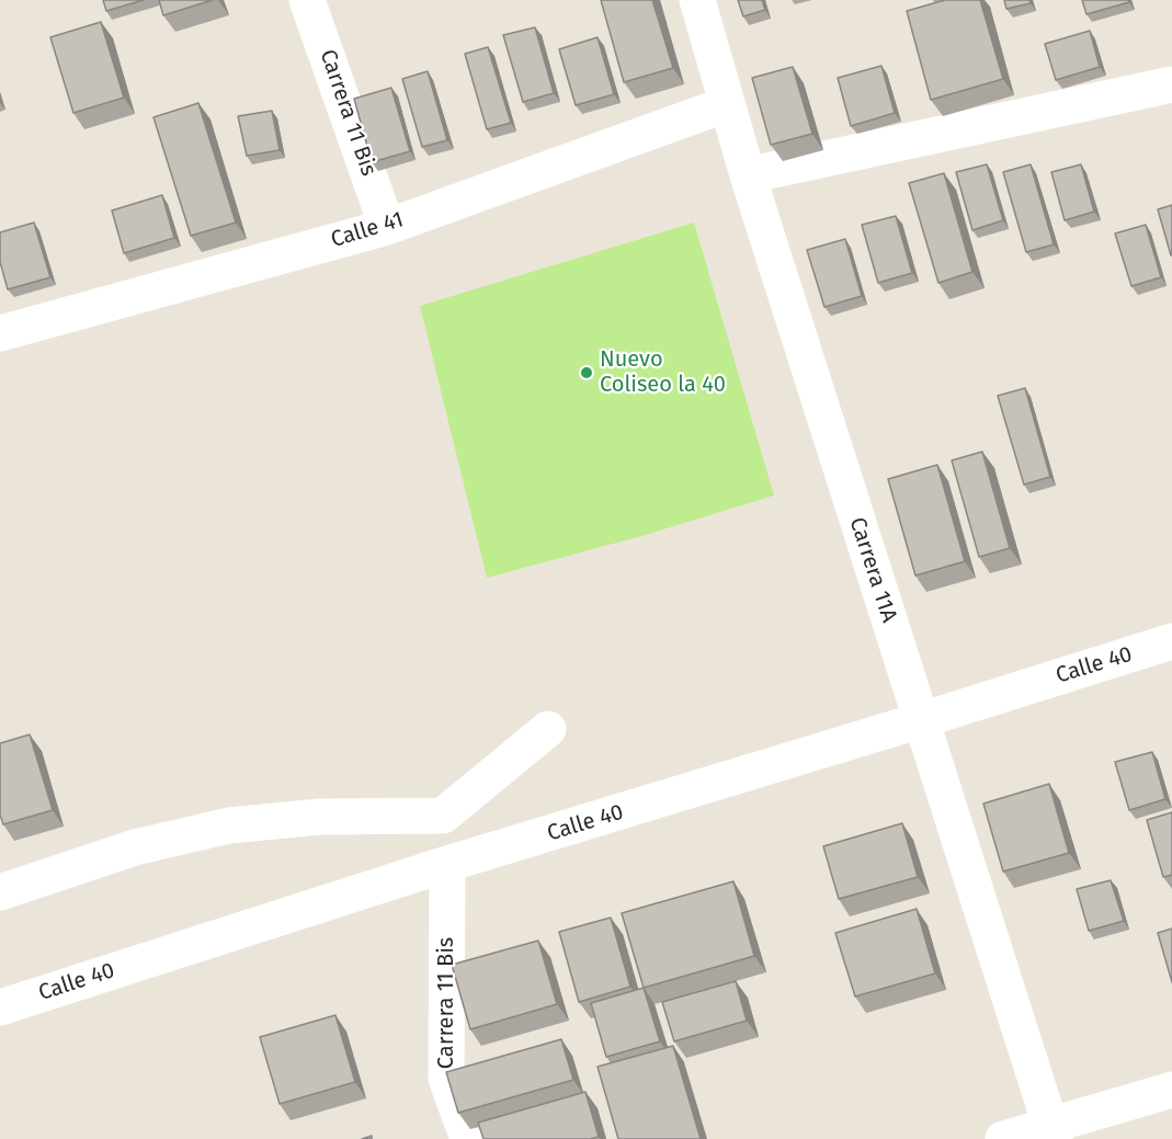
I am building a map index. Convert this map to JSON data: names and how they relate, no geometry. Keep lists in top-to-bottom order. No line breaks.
{"streets":{"street":["Carrera 11 Bis","Calle 41","Carrera 11A","Calle 40"]},"crossings":[["Carrera 11 Bis","Calle 41"],["Carrera 11 Bis","Calle 40"],["Calle 41","Carrera 11A"],["Carrera 11A","Calle 40"]],"places":["Nuevo Coliseo la 40"]}
